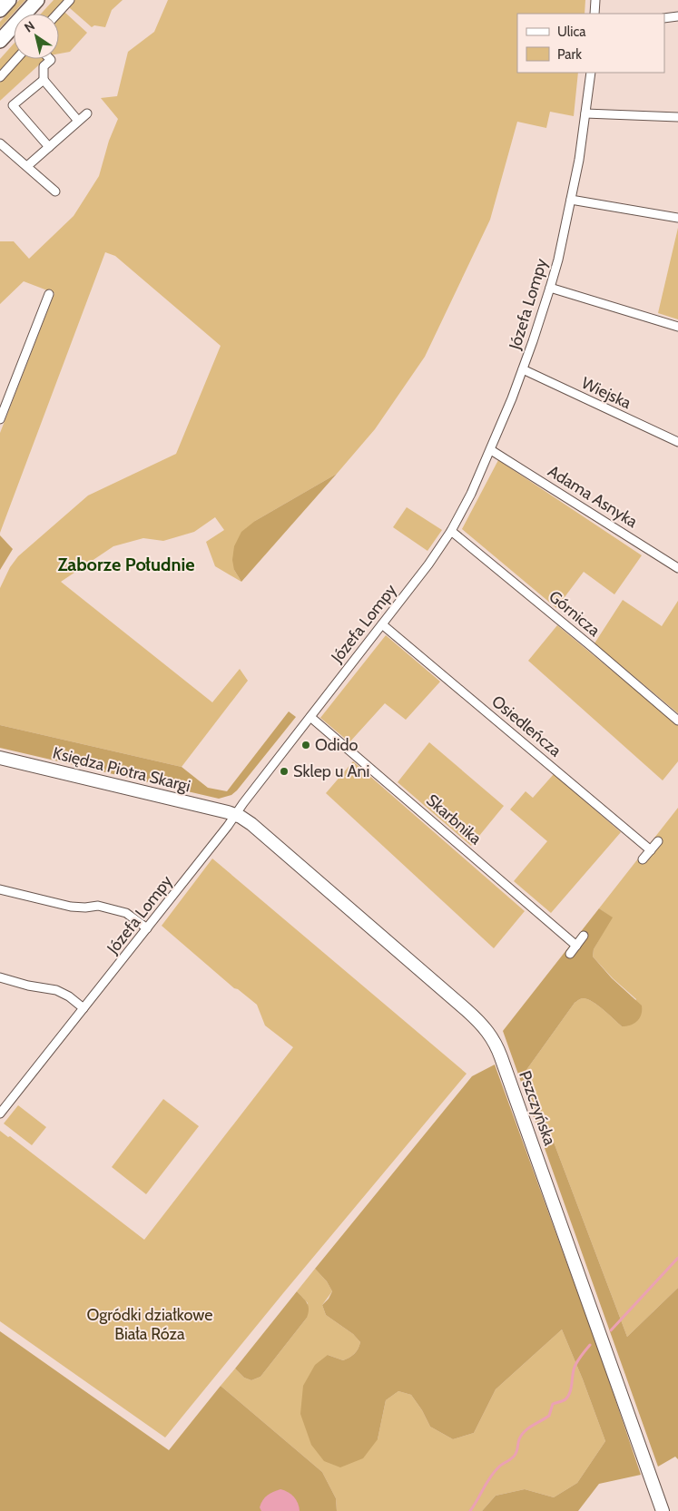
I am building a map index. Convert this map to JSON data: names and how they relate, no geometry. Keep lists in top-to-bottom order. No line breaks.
{"streets":{"street":["Józefa Lompy","Wiejska","Adama Asnyka","Górnicza","Osiedleńcza","Księdza Piotra Skargi","Skarbnika","Pszczyńska"]},"crossings":[["Józefa Lompy","Wiejska"],["Józefa Lompy","Adama Asnyka"],["Józefa Lompy","Górnicza"],["Józefa Lompy","Osiedleńcza"],["Józefa Lompy","Księdza Piotra Skargi"],["Józefa Lompy","Skarbnika"],["Józefa Lompy","Pszczyńska"],["Księdza Piotra Skargi","Pszczyńska"]],"districts":["Zaborze Południe"],"parks":["Ogródki działkowe Biała Róza"],"places":["Odido","Sklep u Ani"],"legend":["Ulica","Park"],"north":"top left"}
